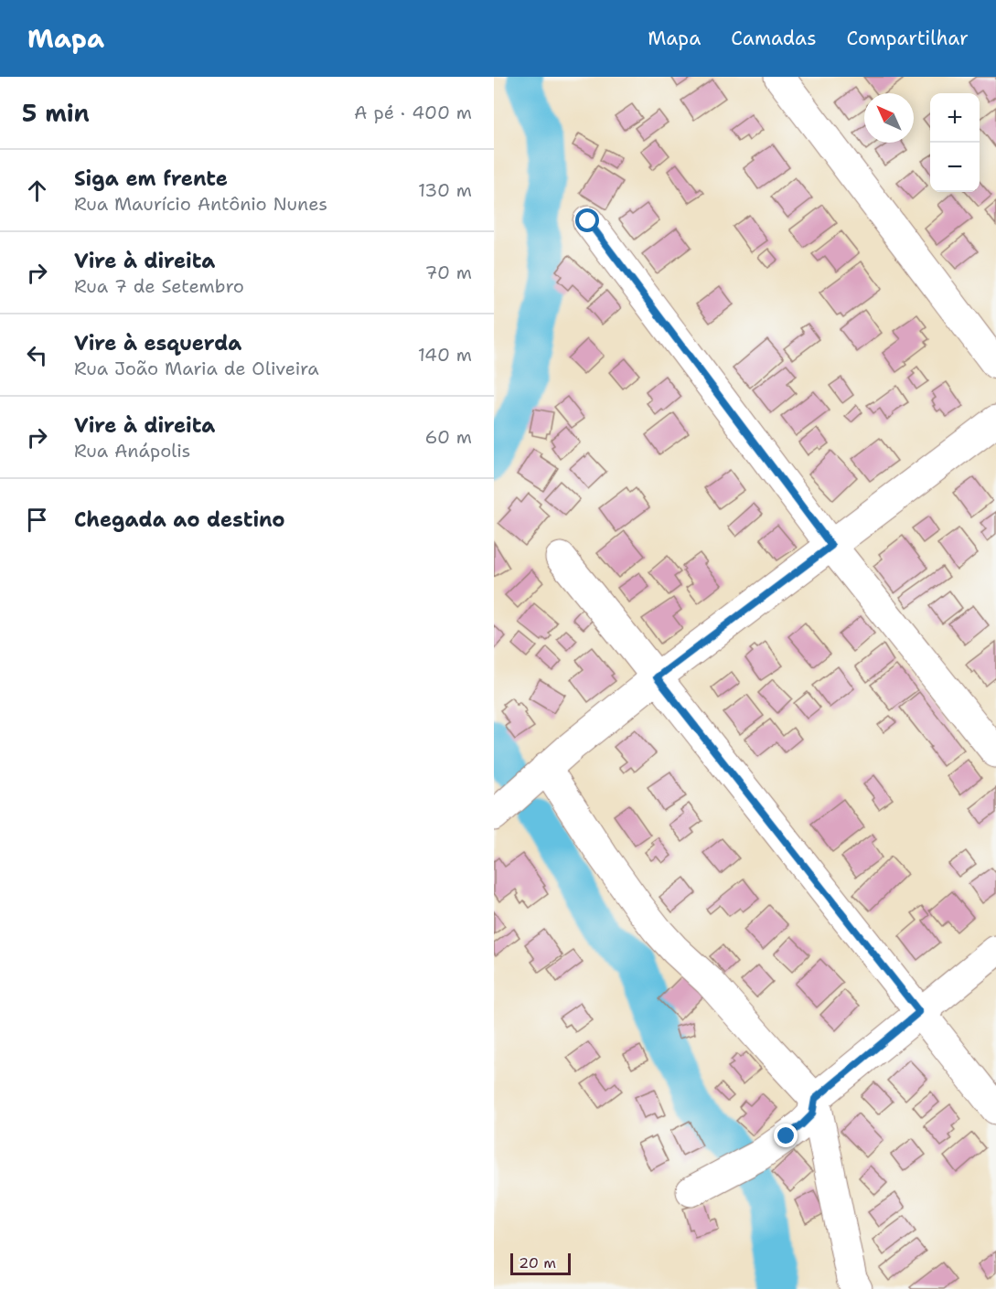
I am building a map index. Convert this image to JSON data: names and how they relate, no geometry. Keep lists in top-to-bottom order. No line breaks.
{"scale_bar":"20 m","north":"top left","page":{"header":"Mapa","nav":["Mapa","Camadas","Compartilhar"],"heading":["5 min","A pé · 400 m"],"map_buttons":["+","−"],"list":[["Siga em frente","Rua Maurício Antônio Nunes","130 m"],["Vire à direita","Rua 7 de Setembro","70 m"],["Vire à esquerda","Rua João Maria de Oliveira","140 m"],["Vire à direita","Rua Anápolis","60 m"],"Chegada ao destino"],"scale":"20 m"}}
